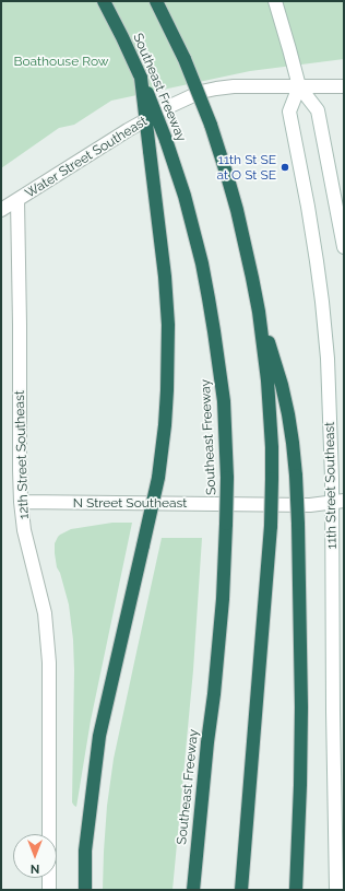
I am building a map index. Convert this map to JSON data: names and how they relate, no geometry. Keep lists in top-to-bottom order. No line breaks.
{"streets":{"highway":["Southeast Freeway"],"street":["Water Street Southeast","12th Street Southeast","11th Street Southeast","N Street Southeast"]},"crossings":[["Water Street Southeast","12th Street Southeast"],["Water Street Southeast","11th Street Southeast"],["12th Street Southeast","N Street Southeast"],["11th Street Southeast","N Street Southeast"]],"parks":["Boathouse Row"],"places":["11th St SE at O St SE"],"north":"bottom"}
